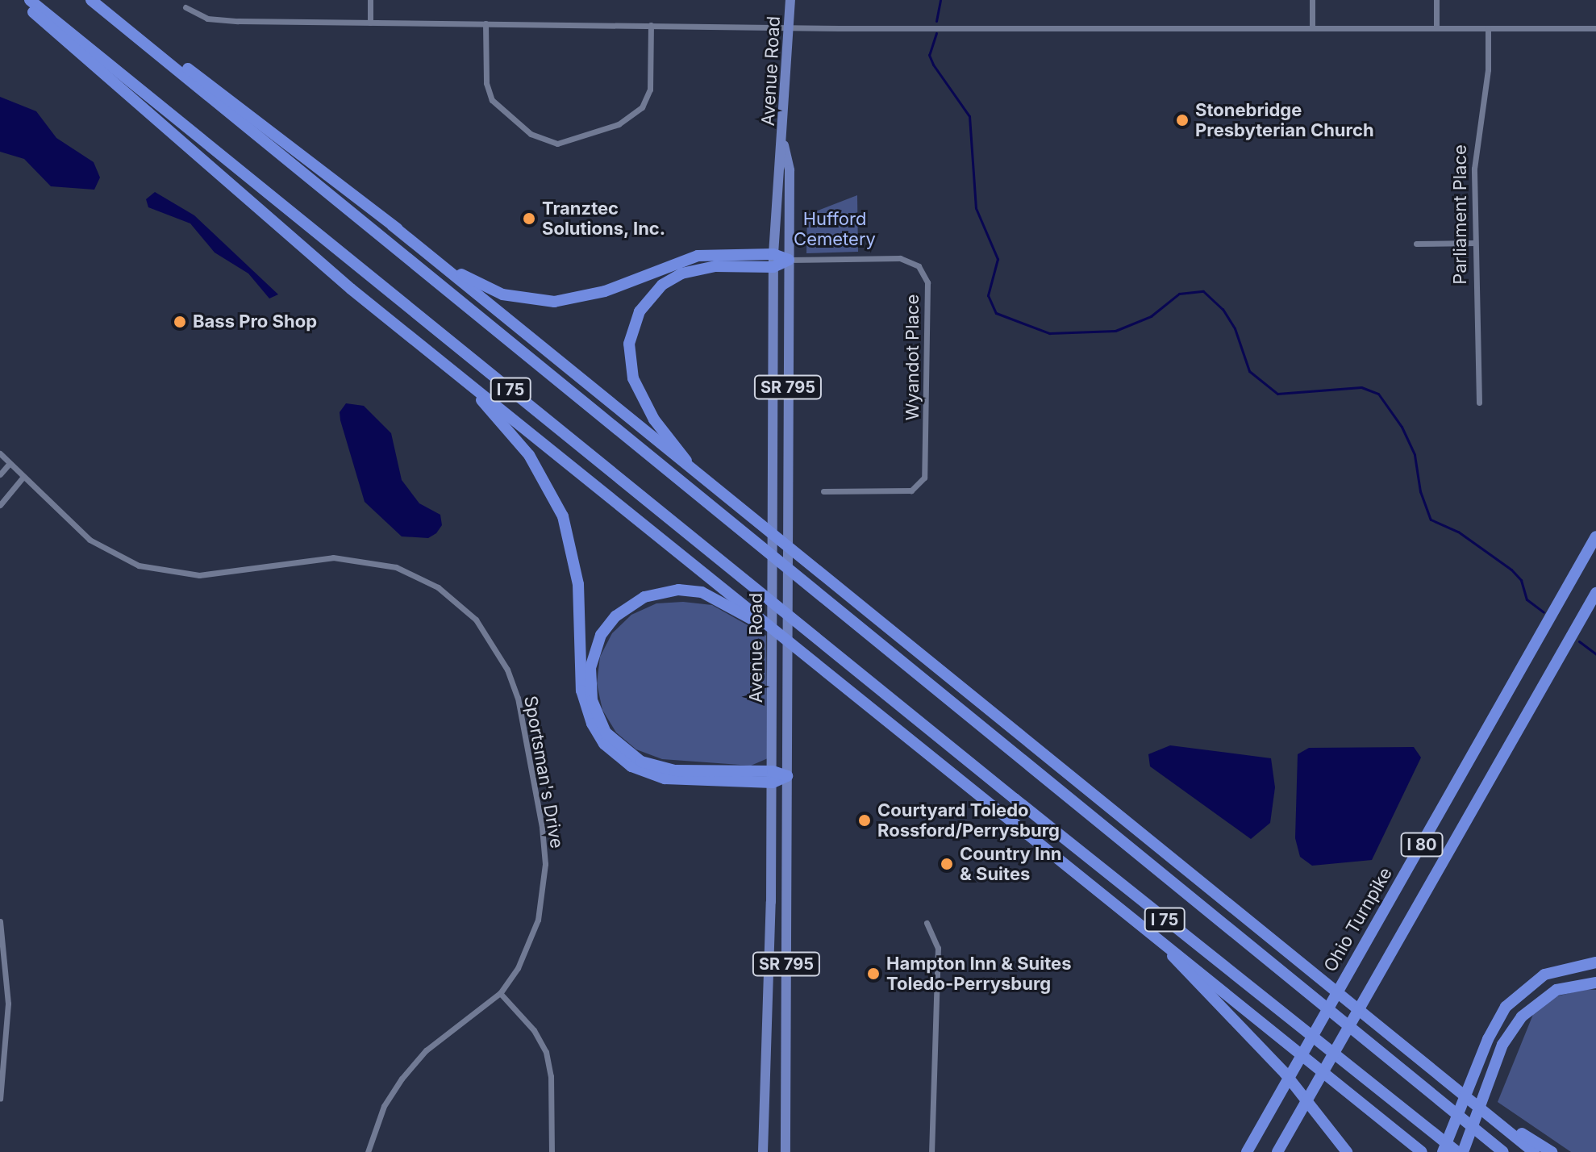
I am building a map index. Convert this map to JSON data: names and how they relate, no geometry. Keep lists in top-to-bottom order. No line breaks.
{"streets":{"highway":["I 75","I 80","Ohio Turnpike"],"main road":["Avenue Road","SR 795"],"street":["Parliament Place","Wyandot Place","Sportsman's Drive"]},"crossings":[["Avenue Road","Wyandot Place"]],"parks":["Hufford Cemetery"],"places":["Stonebridge Presbyterian Church","Tranztec Solutions, Inc.","Bass Pro Shop","Courtyard Toledo Rossford/Perrysburg","Country Inn & Suites","Hampton Inn & Suites Toledo-Perrysburg"]}
